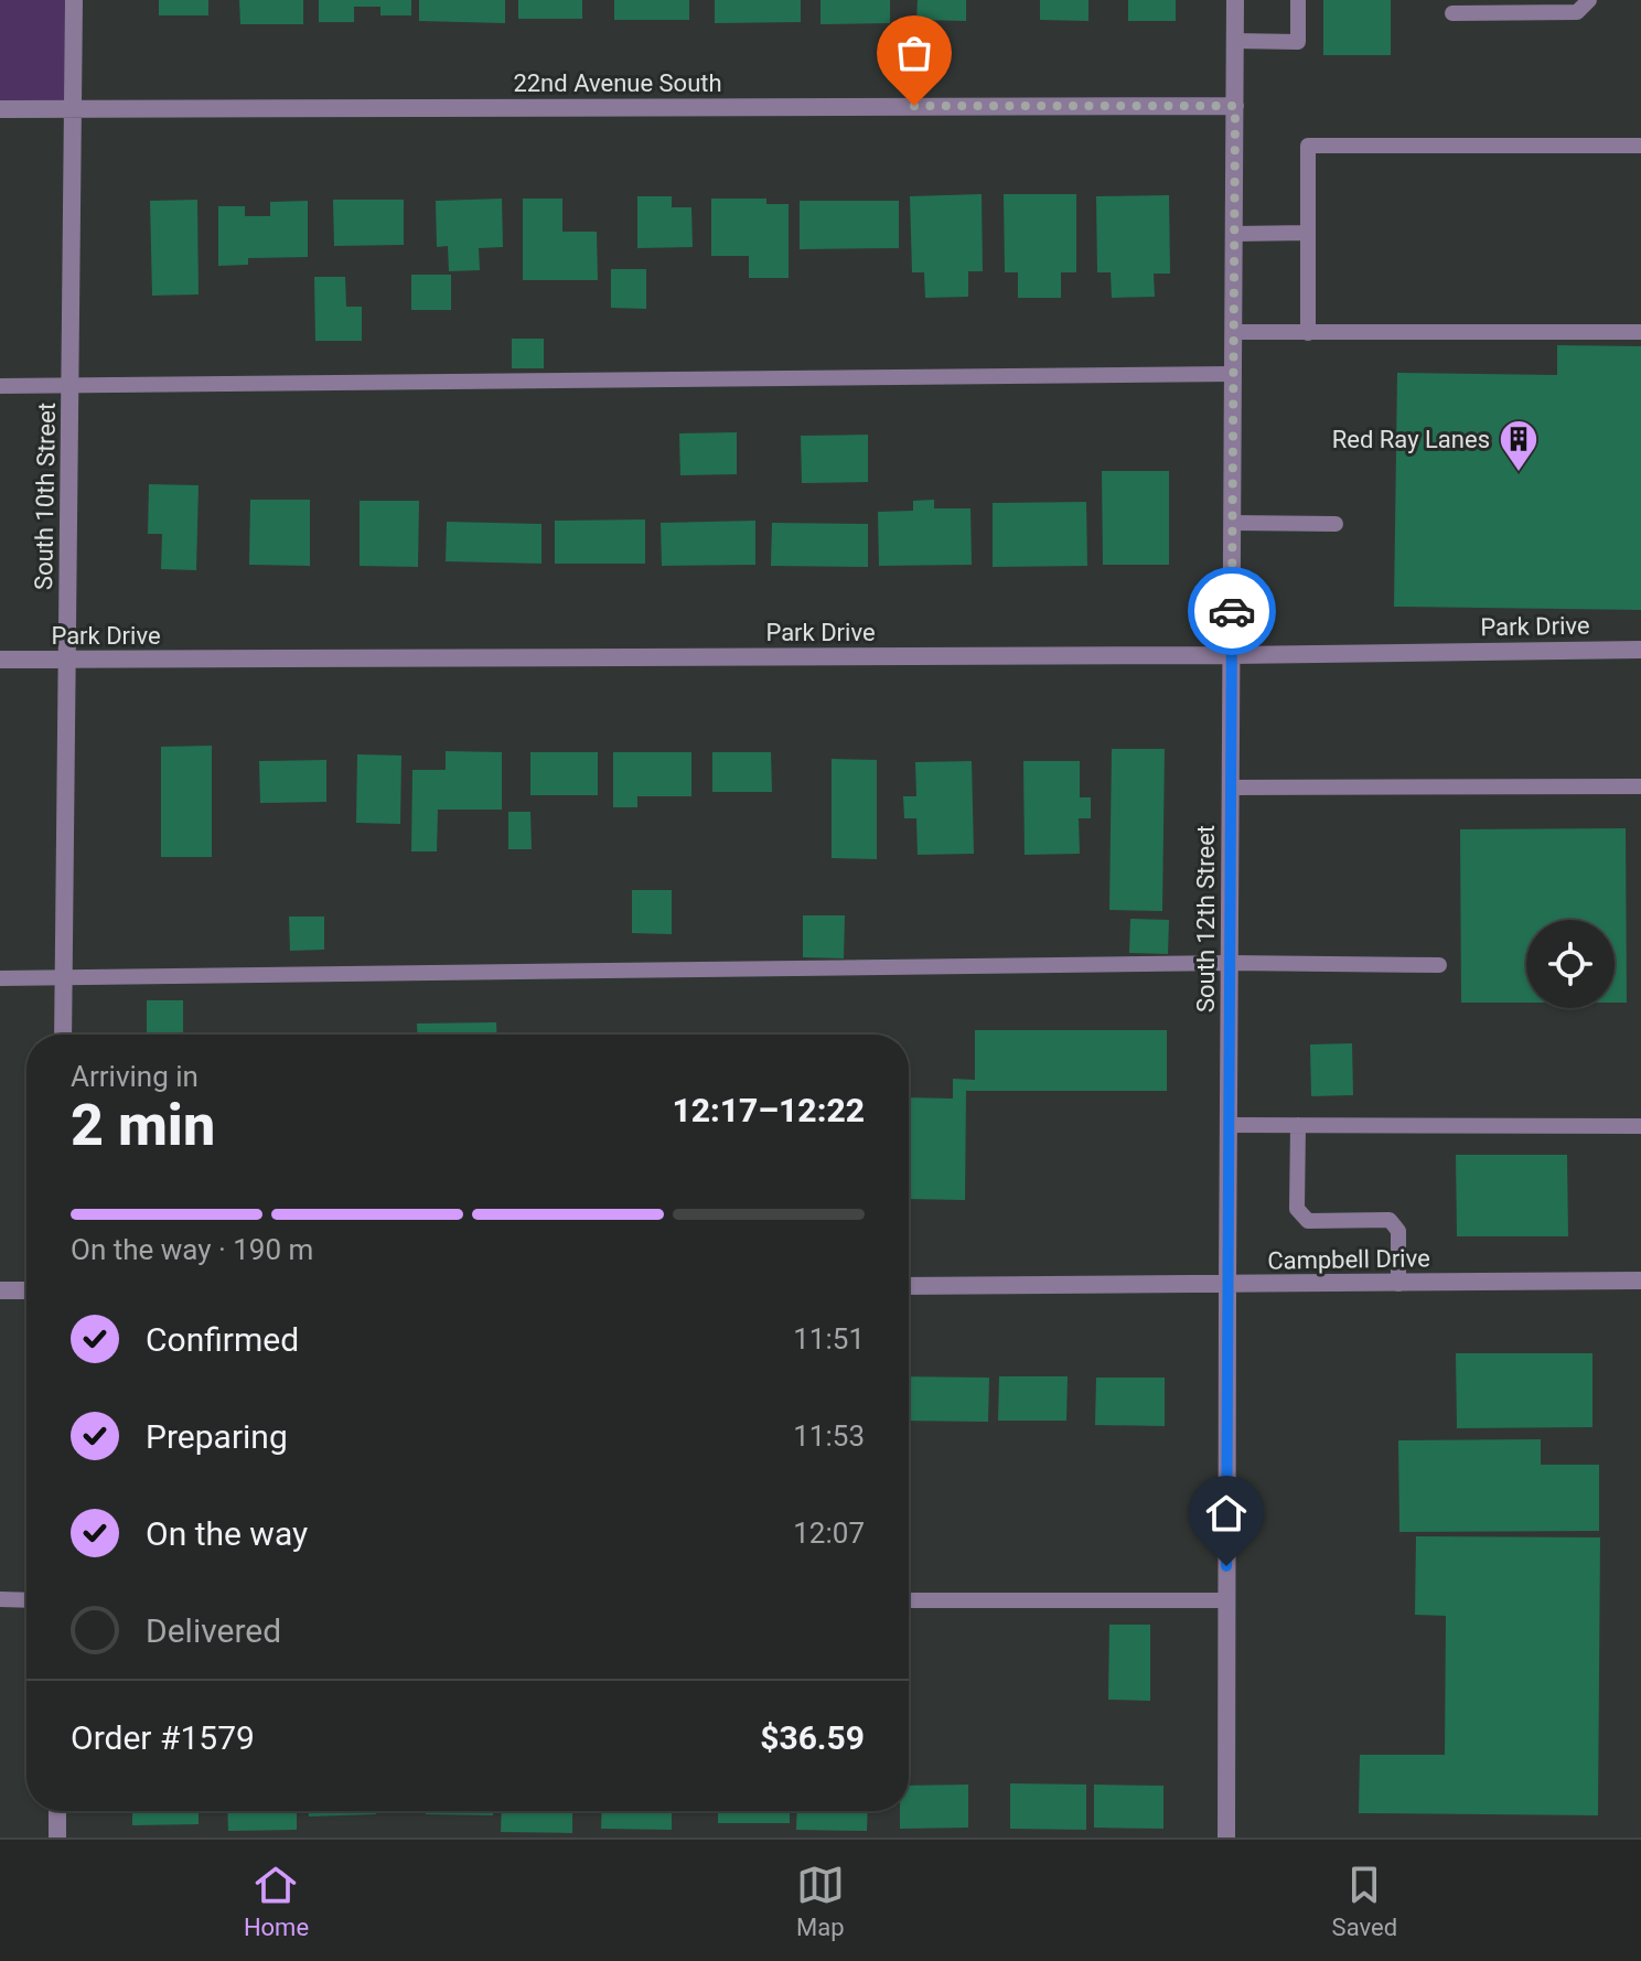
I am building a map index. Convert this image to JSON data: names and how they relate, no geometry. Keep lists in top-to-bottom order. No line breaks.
{"streets":{"street":["22nd Avenue South","South 10th Street","Park Drive","South 12th Street","Campbell Drive"]},"crossings":[["22nd Avenue South","South 10th Street"],["22nd Avenue South","South 12th Street"],["South 10th Street","Park Drive"],["Park Drive","South 12th Street"],["South 12th Street","Campbell Drive"]],"places":{"building":["Red Ray Lanes"]},"page":{"heading":["2 min","Arriving in","12:17–12:22"],"panel":["Order #1579","$36.59"],"bar":"On the way · 190 m","list":[["Confirmed","11:51"],["Preparing","11:53"],["On the way","12:07"],"Delivered"],"tabs":["Home","Map","Saved"]}}
